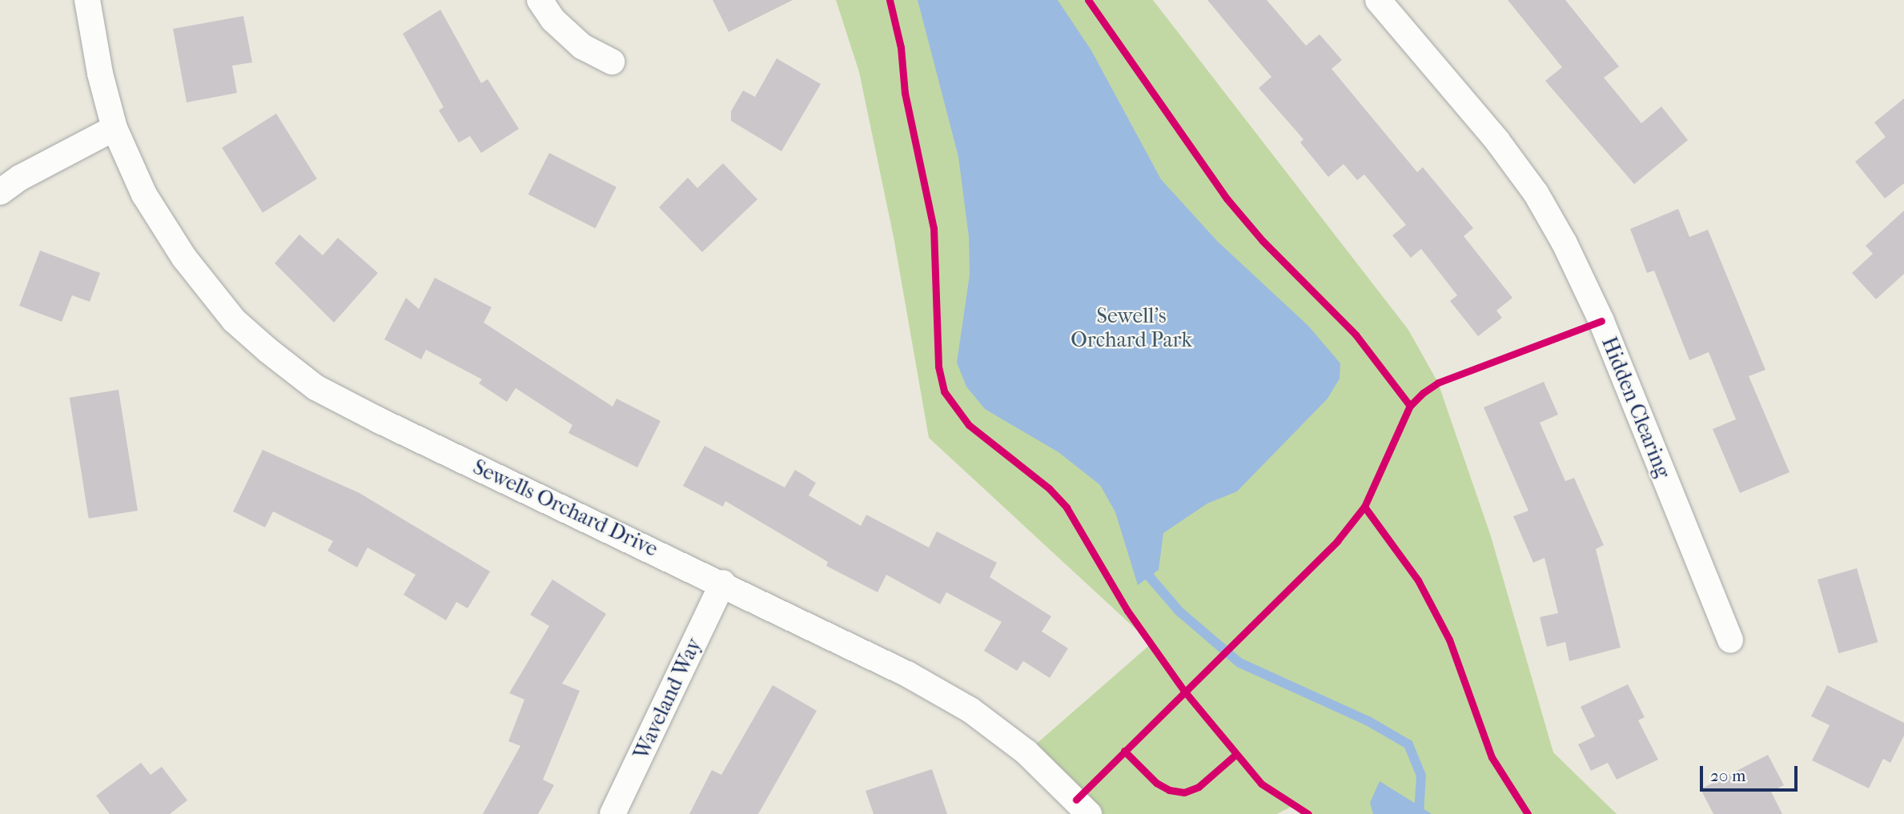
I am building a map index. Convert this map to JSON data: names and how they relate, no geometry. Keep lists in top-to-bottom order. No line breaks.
{"streets":{"street":["Hidden Clearing","Sewells Orchard Drive","Waveland Way"]},"crossings":[["Sewells Orchard Drive","Waveland Way"]],"parks":["Sewell's Orchard Park"],"scale_bar":"20 m"}
